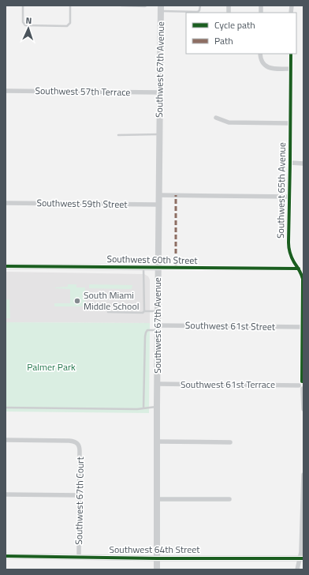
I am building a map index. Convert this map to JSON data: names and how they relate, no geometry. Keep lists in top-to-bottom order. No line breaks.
{"streets":{"main road":["Southwest 67th Avenue"],"street":["Southwest 57th Terrace","Southwest 65th Avenue","Southwest 59th Street","Southwest 60th Street","Southwest 61st Street","Southwest 61st Terrace","Southwest 67th Court","Southwest 64th Street"]},"crossings":[["Southwest 67th Avenue","Southwest 57th Terrace"],["Southwest 67th Avenue","Southwest 59th Street"],["Southwest 67th Avenue","Southwest 60th Street"],["Southwest 67th Avenue","Southwest 61st Street"],["Southwest 67th Avenue","Southwest 61st Terrace"],["Southwest 67th Avenue","Southwest 64th Street"],["Southwest 65th Avenue","Southwest 60th Street"],["Southwest 65th Avenue","Southwest 61st Street"],["Southwest 65th Avenue","Southwest 61st Terrace"],["Southwest 67th Court","Southwest 64th Street"]],"parks":["Palmer Park"],"places":["South Miami Middle School"],"legend":["Cycle path","Path"],"north":"top"}
